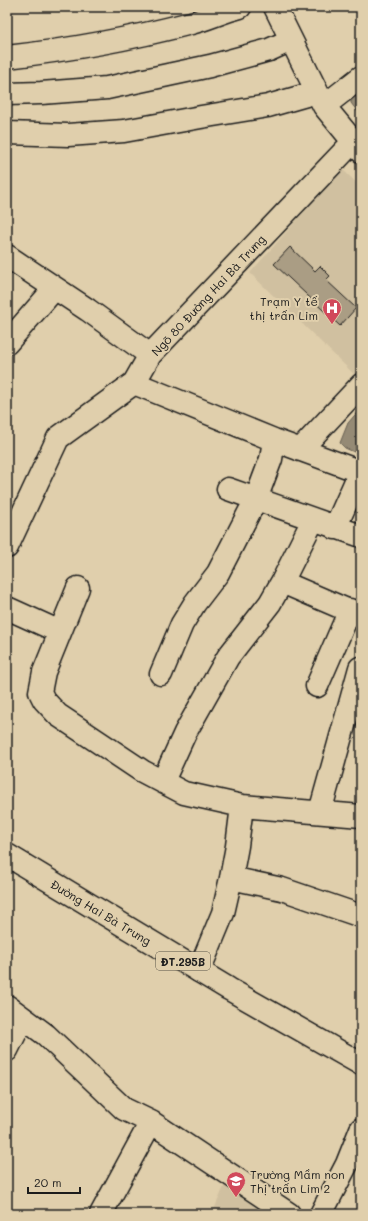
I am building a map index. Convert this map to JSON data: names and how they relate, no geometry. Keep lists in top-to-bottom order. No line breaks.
{"streets":{"street":["Ngõ 80 Đường Hai Bà Trưng","Đường Hai Bà Trưng","ĐT.295B"]},"places":{"hospital":["Trạm Y tế thị trấn Lim"],"school or university":["Trường Mầm non Thị trấn Lim 2"]},"scale_bar":"20 m"}
